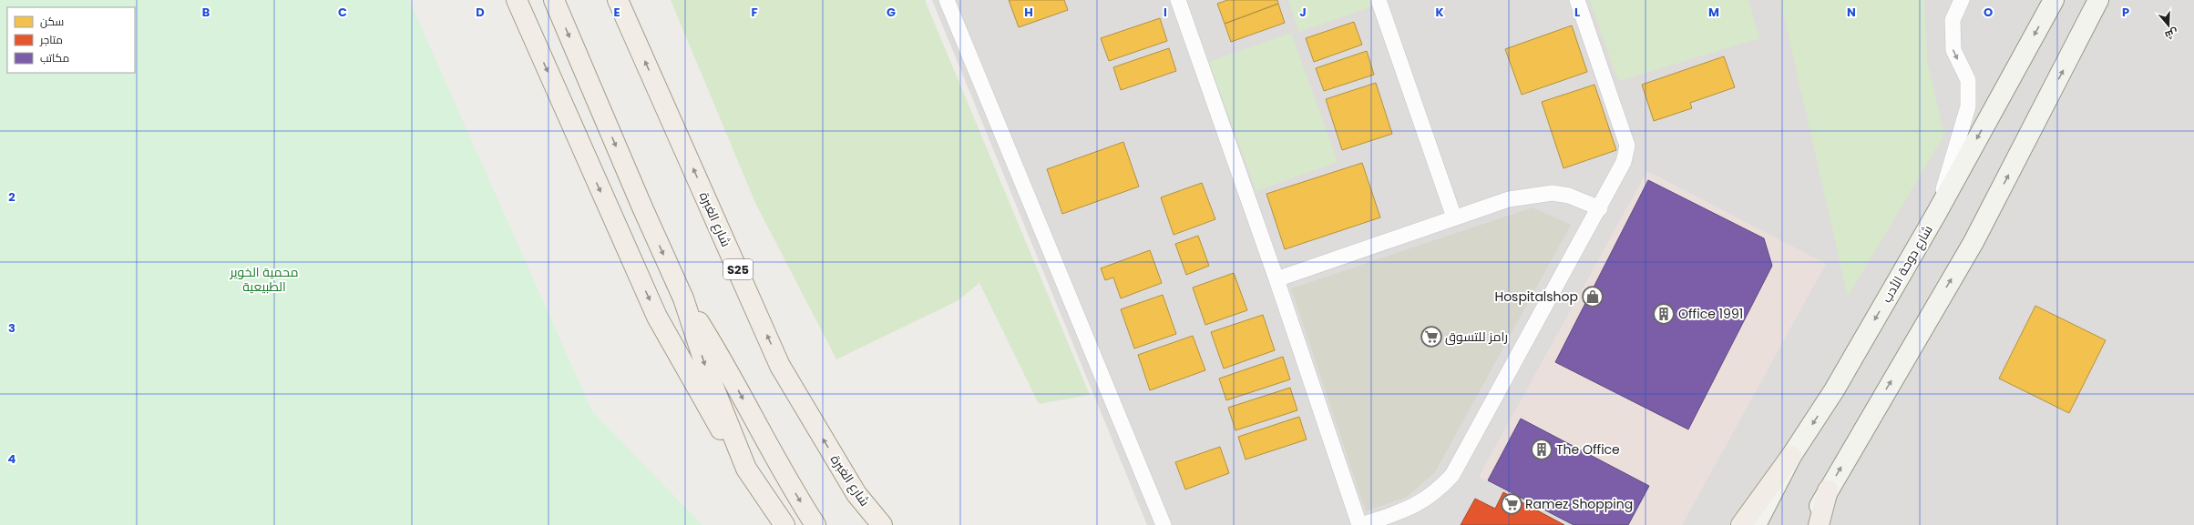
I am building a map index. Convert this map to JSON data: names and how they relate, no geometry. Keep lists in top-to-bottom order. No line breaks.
{"streets":{"main road":["شارع الغبرة","شارع دوحة الأدب","S25"]},"parks":["محمية الخوير الطبيعية"],"places":{"shop":["Hospitalshop"],"building":["Office 1991","The Office"],"supermarket":["رامز للتسوق","Ramez Shopping"]},"legend":["سكن","متاجر","مكاتب"],"north":"bottom","grid":{"columns":["B","C","D","E","F","G","H","I","J","K","L","M","N","O","P"],"rows":["2","3","4"]}}
